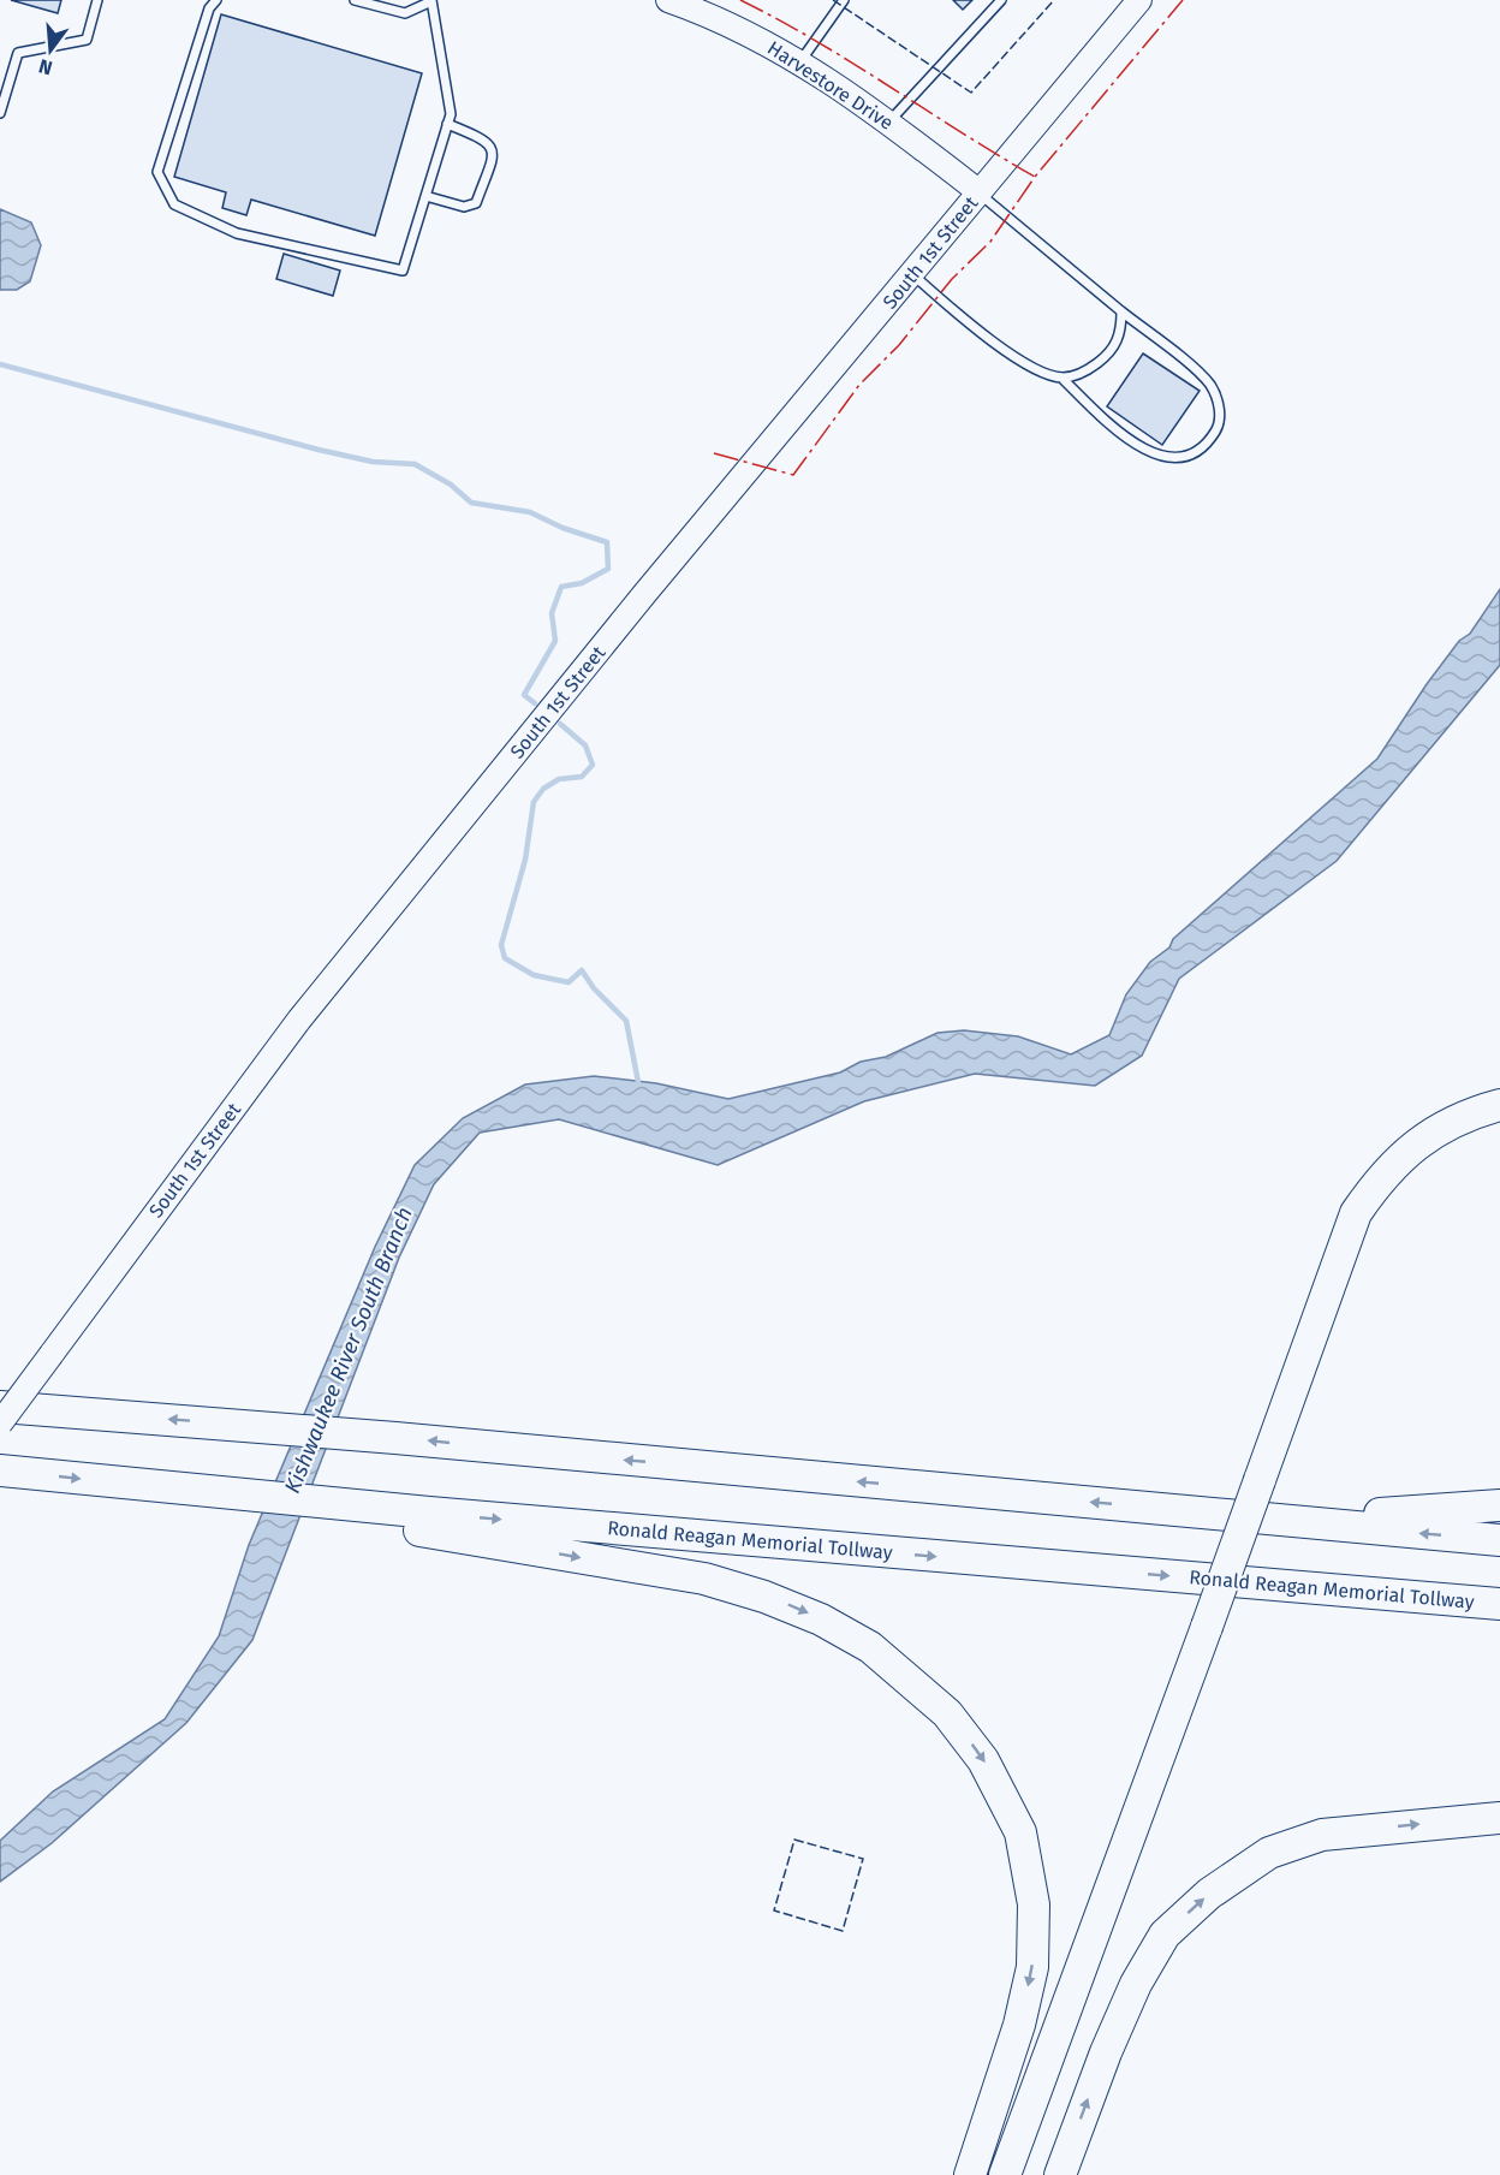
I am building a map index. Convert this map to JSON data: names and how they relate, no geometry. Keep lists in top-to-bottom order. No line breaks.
{"streets":{"highway":["Ronald Reagan Memorial Tollway"],"street":["Harvestore Drive","South 1st Street"]},"crossings":[["Harvestore Drive","South 1st Street"]],"water":["Kishwaukee River South Branch"],"north":"bottom"}
